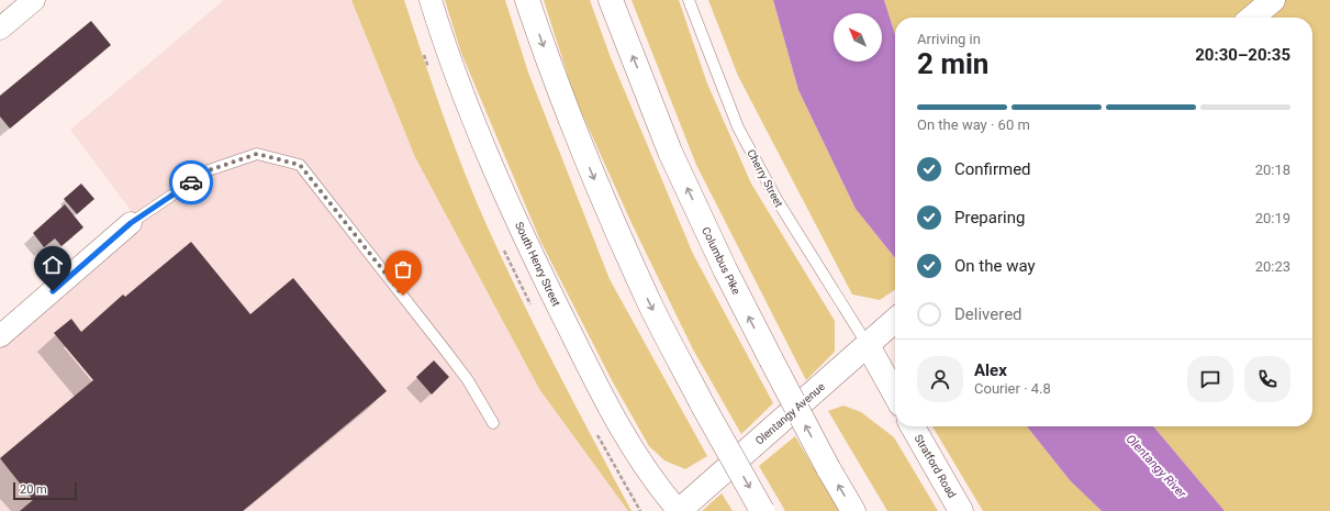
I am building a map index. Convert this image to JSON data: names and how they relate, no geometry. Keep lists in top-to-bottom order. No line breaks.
{"streets":{"main road":["Columbus Pike","Olentangy Avenue","Stratford Road"],"street":["South Henry Street"],"lane":["Cherry Street"]},"crossings":[["Cherry Street","Olentangy Avenue"],["South Henry Street","Olentangy Avenue"]],"water":["Olentangy River"],"scale_bar":"20 m","north":"top left","page":{"heading":["2 min","Arriving in","20:30–20:35"],"panel":["Alex","Courier · 4.8"],"bar":"On the way · 60 m","list":[["Confirmed","20:18"],["Preparing","20:19"],["On the way","20:23"],"Delivered"],"scale":"20 m"}}
